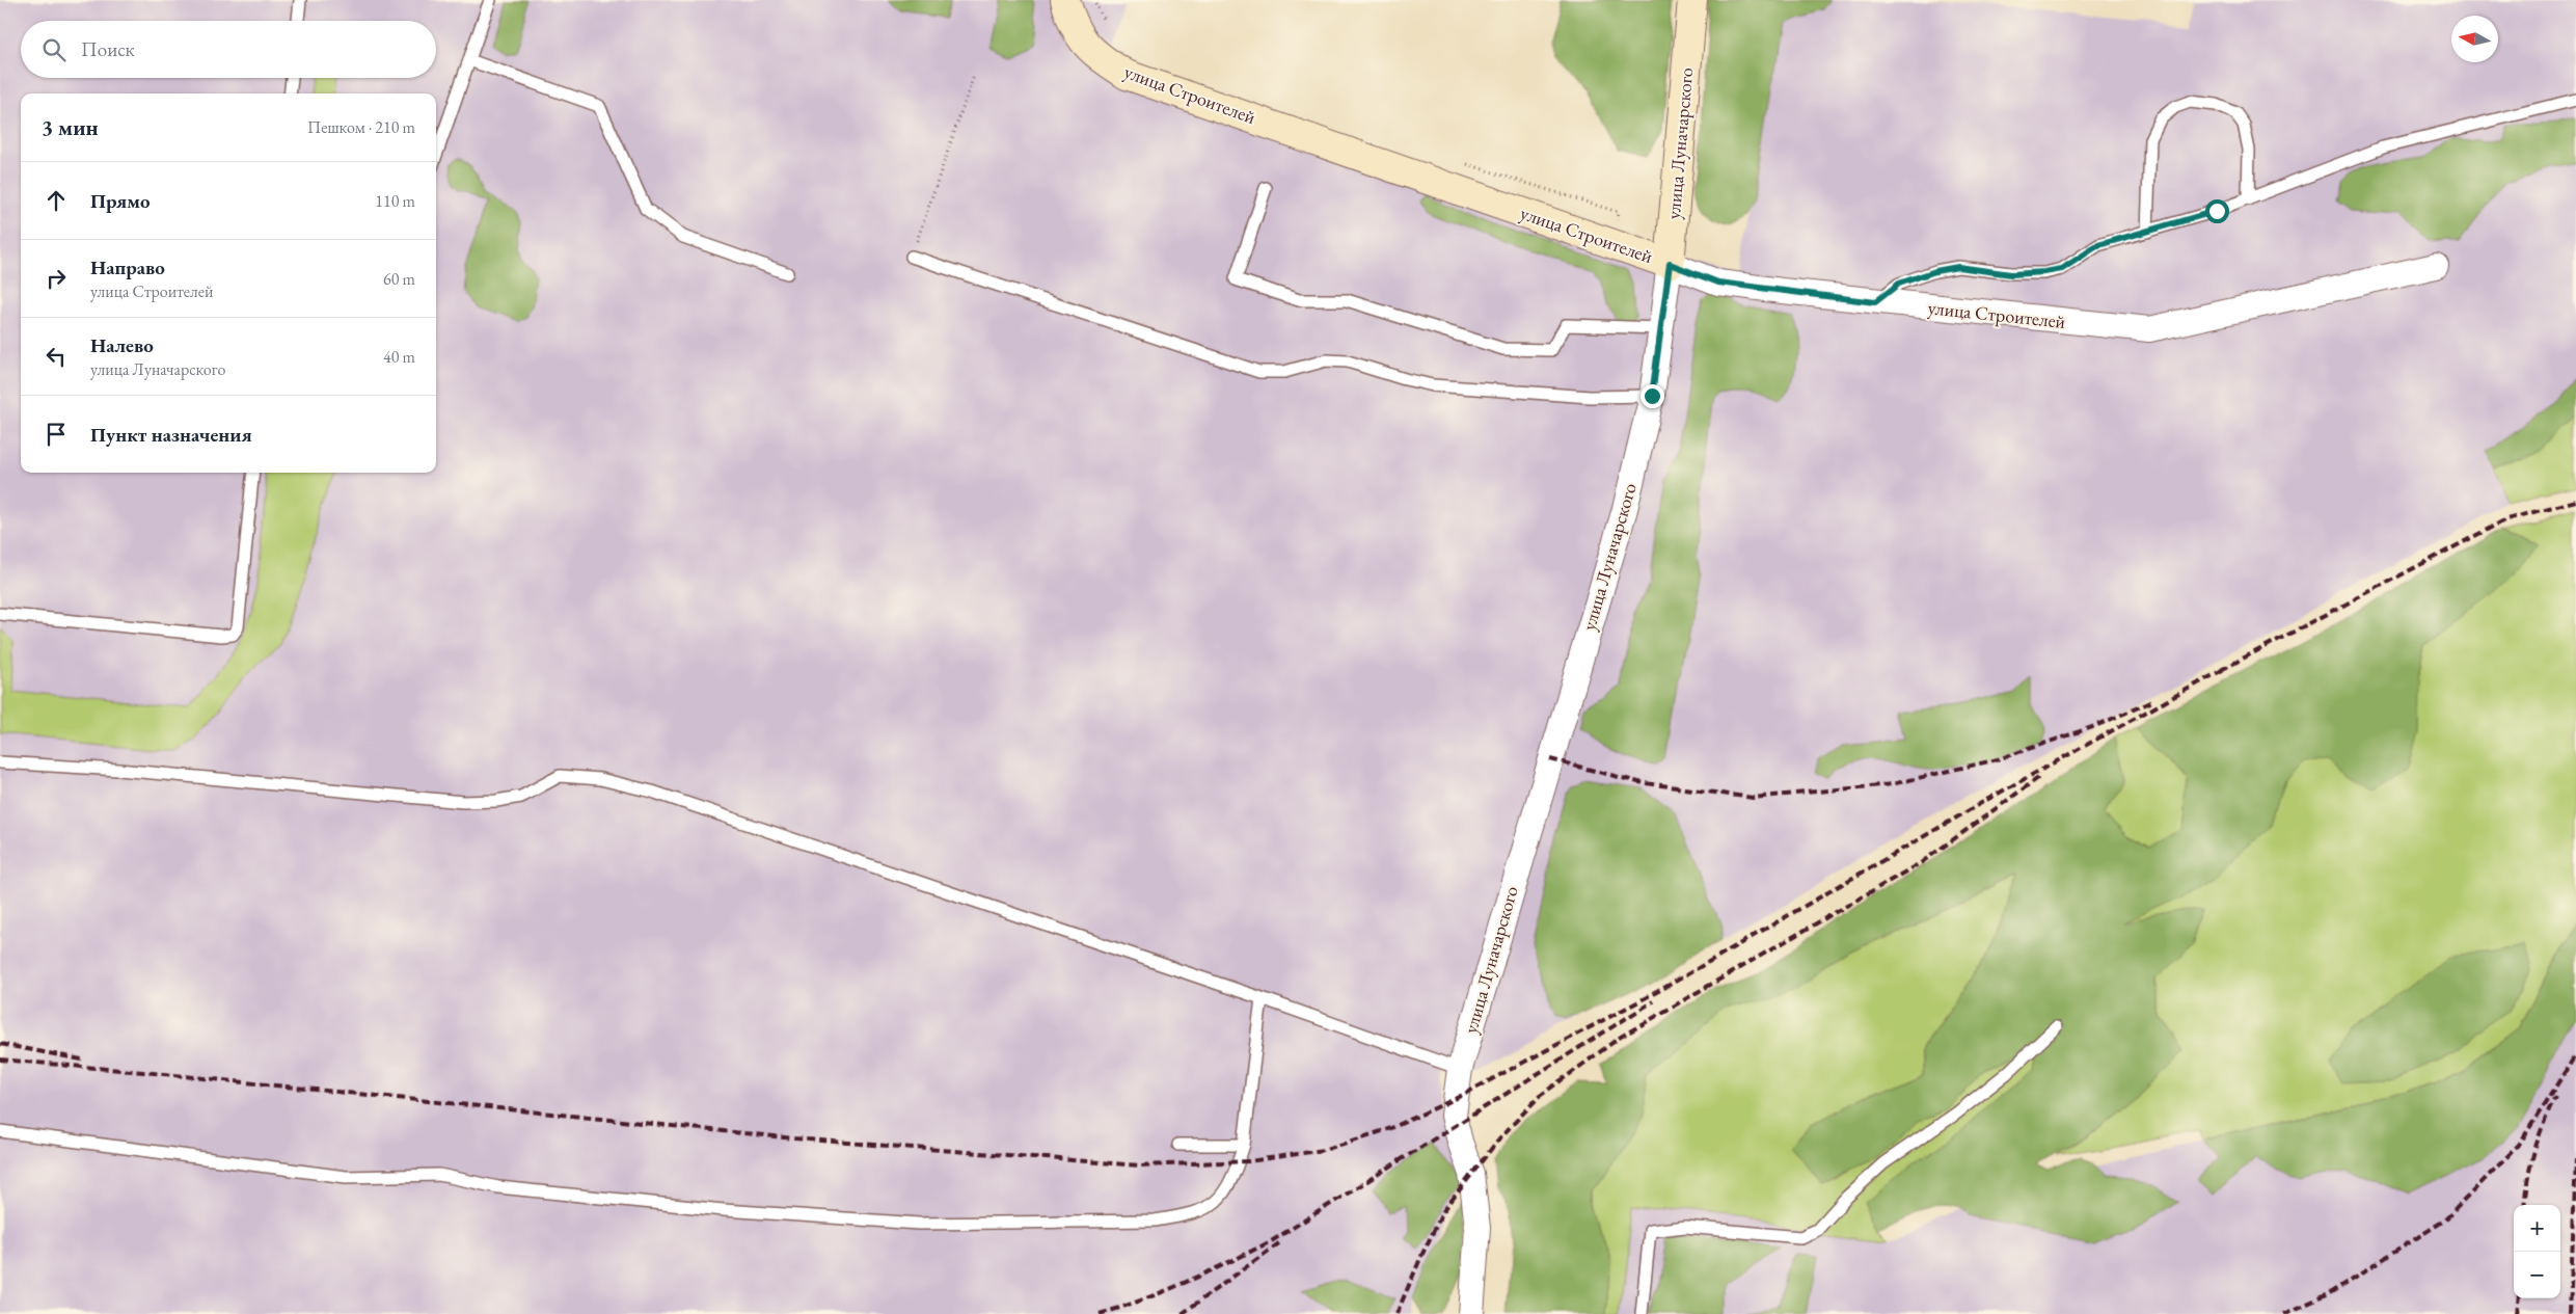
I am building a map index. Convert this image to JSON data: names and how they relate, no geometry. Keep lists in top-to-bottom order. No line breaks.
{"streets":{"main road":["улица Строителей","улица Луначарского"]},"crossings":[["улица Строителей","улица Луначарского"]],"north":"left","page":{"search":"Поиск","heading":["3 мин","Пешком · 210 m"],"list":[["Прямо","110 m"],["Направо","улица Строителей","60 m"],["Налево","улица Луначарского","40 m"],"Пункт назначения"],"map_buttons":["+","−"]}}
